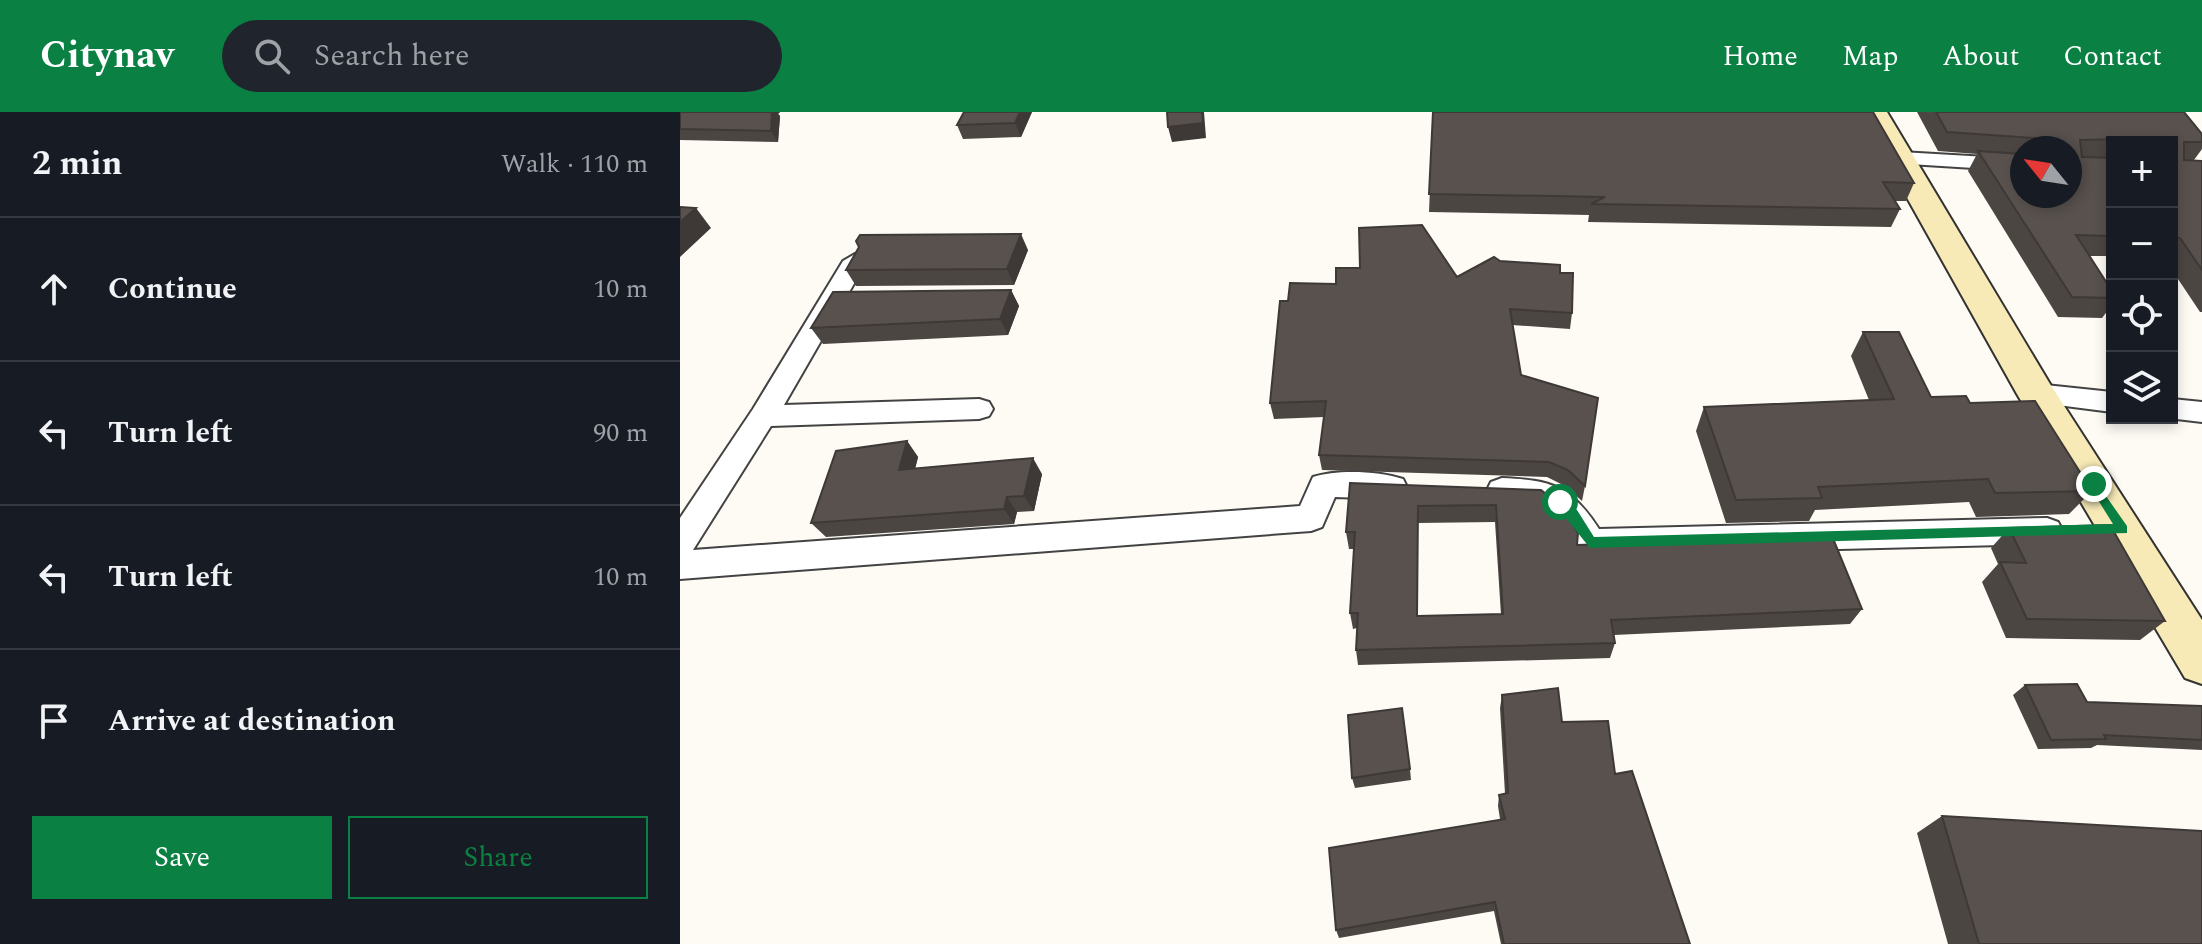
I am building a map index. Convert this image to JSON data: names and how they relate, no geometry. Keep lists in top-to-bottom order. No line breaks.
{"north":"top left","page":{"header":"Citynav","search":"Search here","nav":["Home","Map","About","Contact"],"heading":["2 min","Walk · 110 m"],"map_buttons":["+","−"],"list":[["Continue","10 m"],["Turn left","90 m"],["Turn left","10 m"],"Arrive at destination"],"buttons":["Save","Share"]}}
